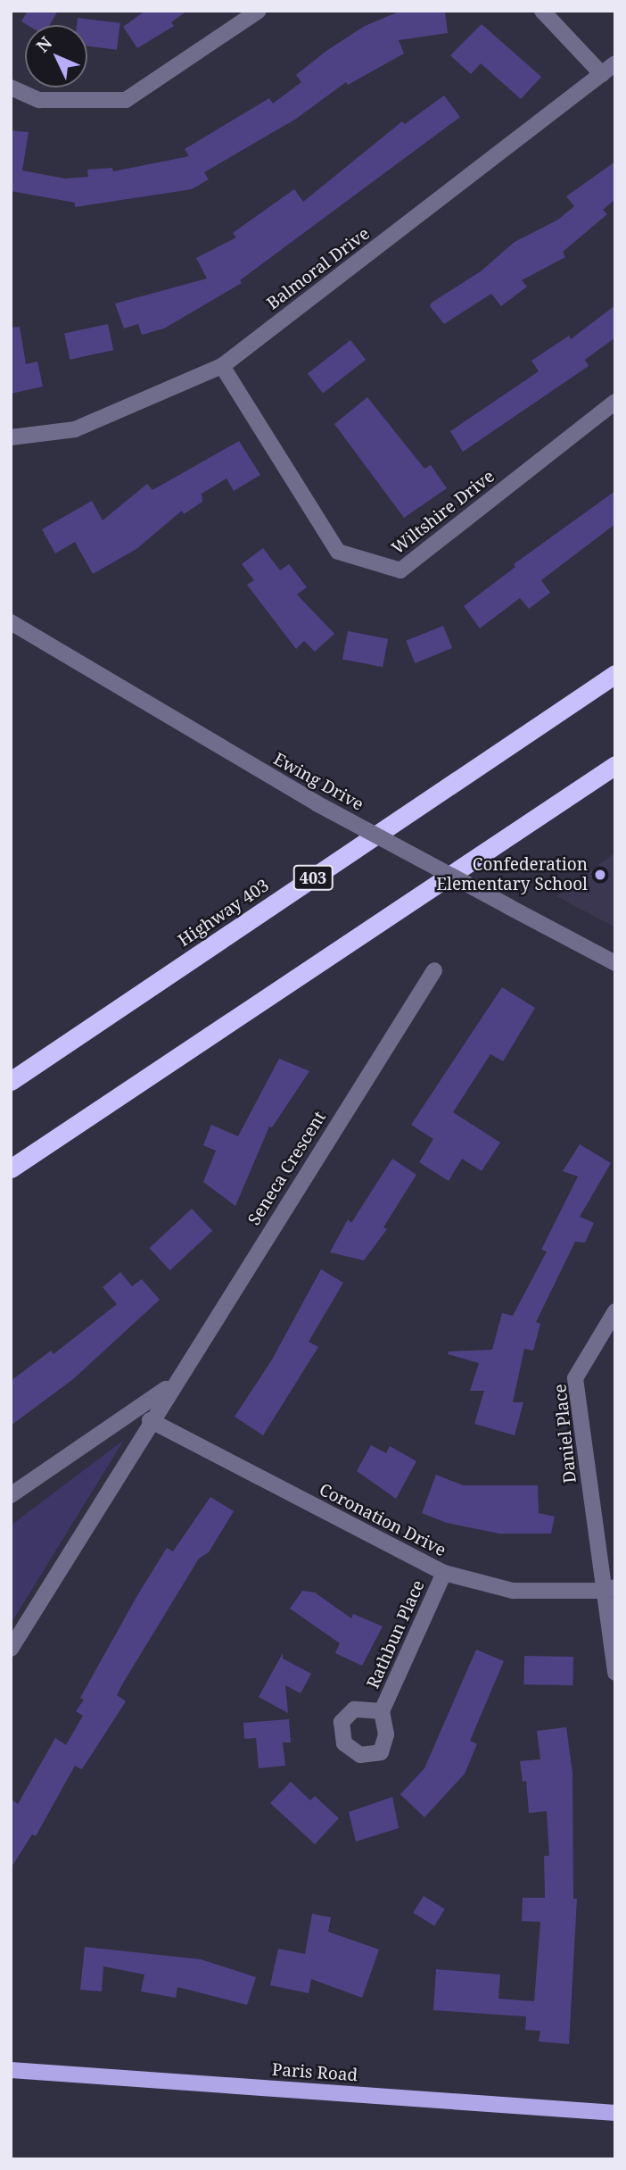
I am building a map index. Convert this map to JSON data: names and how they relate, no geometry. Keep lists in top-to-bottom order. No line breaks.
{"streets":{"highway":["403","Highway 403"],"main road":["Paris Road"],"street":["Balmoral Drive","Wiltshire Drive","Ewing Drive","Seneca Crescent","Daniel Place","Coronation Drive","Rathbun Place"]},"crossings":[["Balmoral Drive","Wiltshire Drive"],["Seneca Crescent","Coronation Drive"],["Daniel Place","Coronation Drive"],["Coronation Drive","Rathbun Place"]],"places":["Confederation Elementary School"],"north":"top left"}
